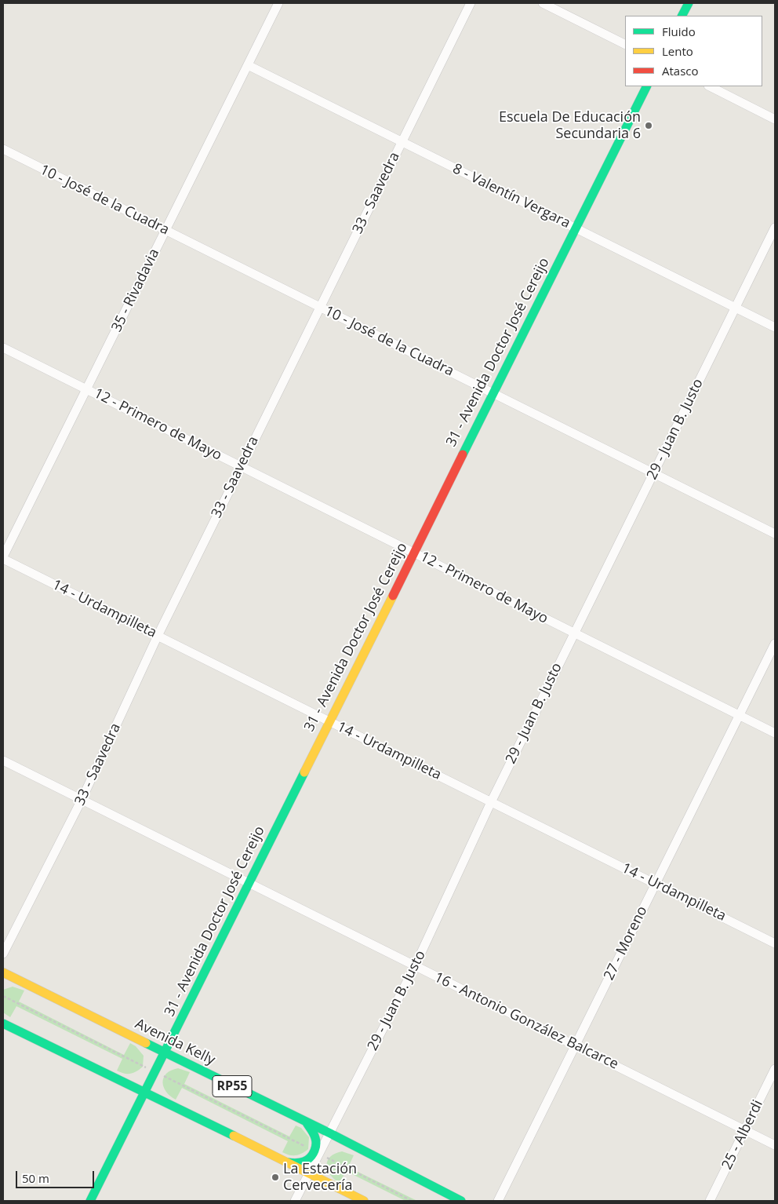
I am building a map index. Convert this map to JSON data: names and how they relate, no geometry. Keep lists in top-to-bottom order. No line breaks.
{"streets":{"street":["33 - Saavedra","8 - Valentín Vergara","10 - José de la Cuadra","35 - Rivadavia","31 - Avenida Doctor José Cereijo","12 - Primero de Mayo","29 - Juan B. Justo","14 - Urdampilleta","27 - Moreno","16 - Antonio González Balcarce","Avenida Kelly","RP55","25 - Alberdi"]},"crossings":[["33 - Saavedra","8 - Valentín Vergara"],["33 - Saavedra","10 - José de la Cuadra"],["33 - Saavedra","12 - Primero de Mayo"],["33 - Saavedra","14 - Urdampilleta"],["33 - Saavedra","16 - Antonio González Balcarce"],["8 - Valentín Vergara","35 - Rivadavia"],["8 - Valentín Vergara","31 - Avenida Doctor José Cereijo"],["8 - Valentín Vergara","29 - Juan B. Justo"],["10 - José de la Cuadra","35 - Rivadavia"],["10 - José de la Cuadra","31 - Avenida Doctor José Cereijo"],["10 - José de la Cuadra","29 - Juan B. Justo"],["35 - Rivadavia","12 - Primero de Mayo"],["35 - Rivadavia","14 - Urdampilleta"],["31 - Avenida Doctor José Cereijo","12 - Primero de Mayo"],["31 - Avenida Doctor José Cereijo","14 - Urdampilleta"],["31 - Avenida Doctor José Cereijo","16 - Antonio González Balcarce"],["31 - Avenida Doctor José Cereijo","Avenida Kelly"],["12 - Primero de Mayo","29 - Juan B. Justo"],["12 - Primero de Mayo","27 - Moreno"],["29 - Juan B. Justo","14 - Urdampilleta"],["29 - Juan B. Justo","16 - Antonio González Balcarce"],["29 - Juan B. Justo","Avenida Kelly"],["14 - Urdampilleta","27 - Moreno"],["27 - Moreno","16 - Antonio González Balcarce"],["16 - Antonio González Balcarce","25 - Alberdi"]],"places":["Escuela De Educación Secundaria 6","La Estación Cervecería"],"legend":["Fluido","Lento","Atasco"],"scale_bar":"50 m"}
